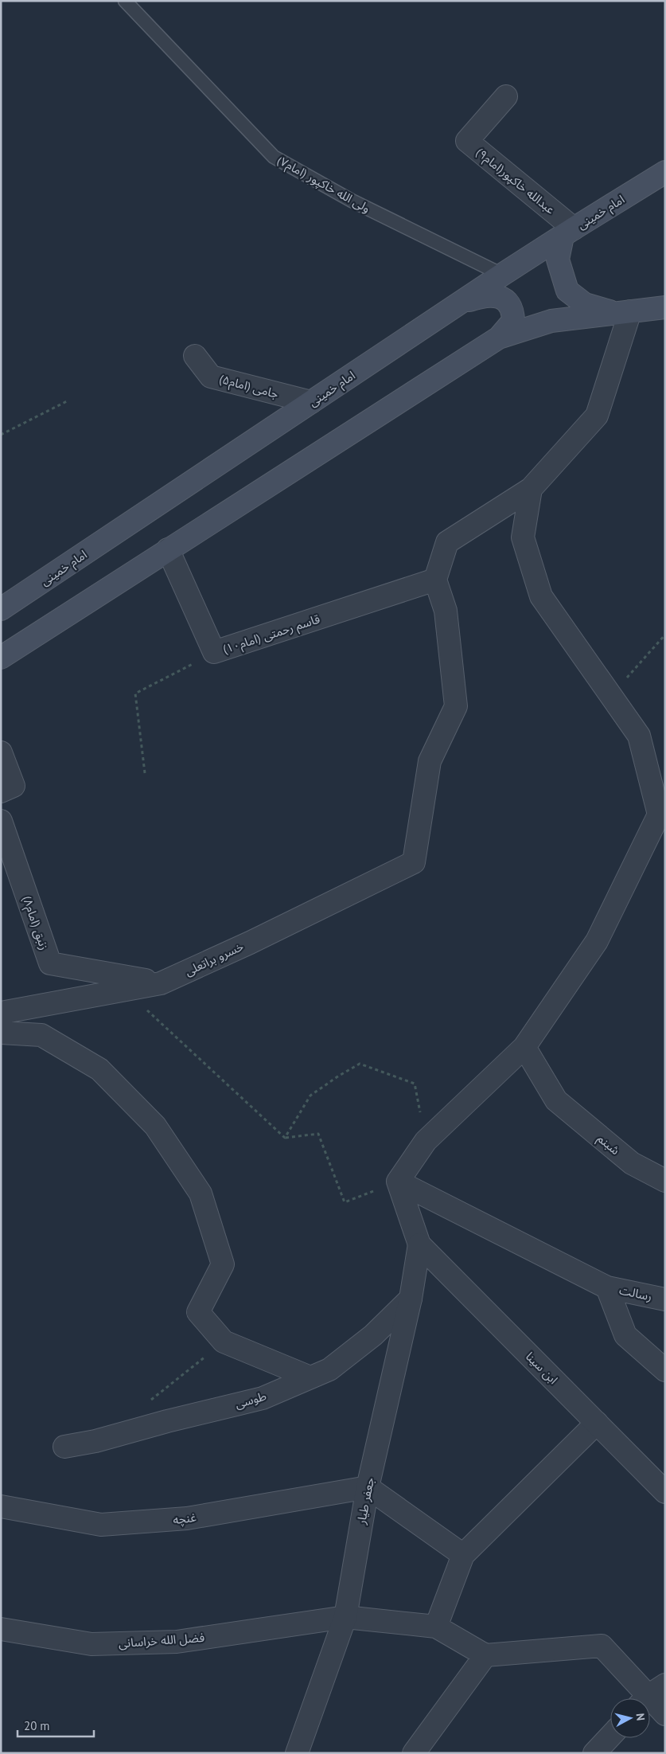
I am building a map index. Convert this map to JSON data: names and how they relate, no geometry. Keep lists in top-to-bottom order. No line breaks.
{"streets":{"main road":["امام خمینی"],"street":["عبدالله خاکپور(امام۹)","جامی (امام۵)","قاسم رحمتی (امام۱۰)","زنبق (امام۸)","خسرو براتعلی","شبنم","رسالت","ابن سینا","طوسی","جعفر طیار","غنچه","فضل الله خراسانی"],"lane":["ولی الله خاکپور (امام۷)"]},"crossings":[["عبدالله خاکپور(امام۹)","امام خمینی"],["ولی الله خاکپور (امام۷)","امام خمینی"],["امام خمینی","جامی (امام۵)"],["قاسم رحمتی (امام۱۰)","خسرو براتعلی"],["زنبق (امام۸)","خسرو براتعلی"],["ابن سینا","جعفر طیار"],["طوسی","جعفر طیار"],["جعفر طیار","غنچه"],["جعفر طیار","فضل الله خراسانی"]],"scale_bar":"20 m","north":"right"}
